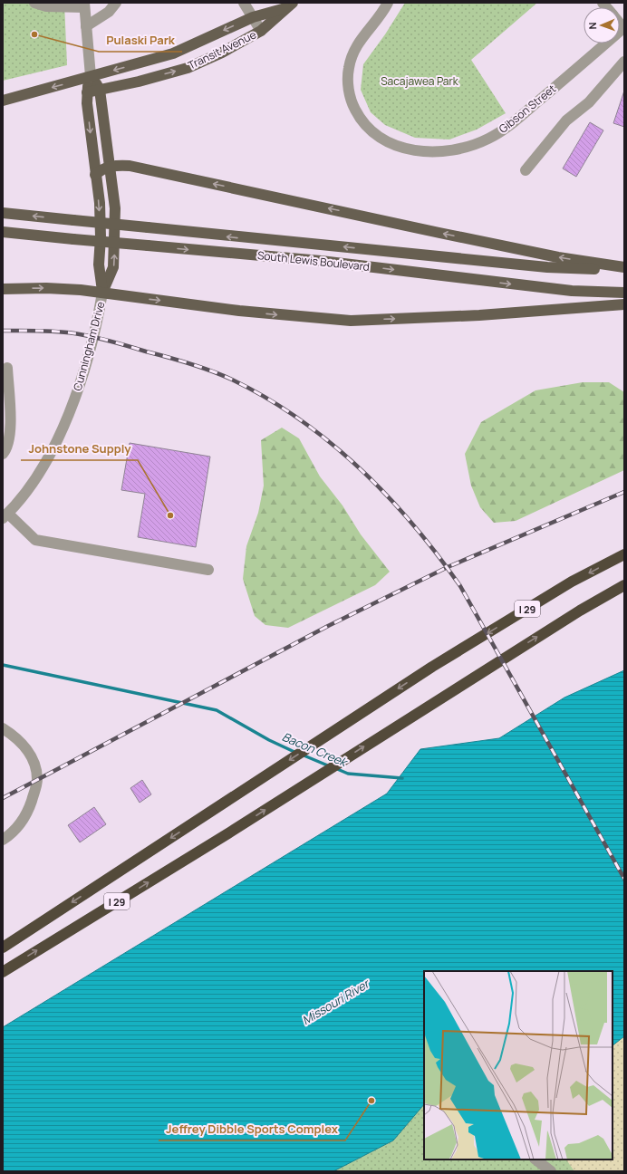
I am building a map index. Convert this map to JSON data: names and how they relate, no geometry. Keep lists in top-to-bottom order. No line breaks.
{"streets":{"highway":["I 29"],"main road":["Transit Avenue","South Lewis Boulevard","Cunningham Drive"],"street":["Gibson Street"]},"crossings":[["Transit Avenue","Cunningham Drive"]],"water":["Bacon Creek","Missouri River"],"parks":["Sacajawea Park"],"places":["Pulaski Park","Johnstone Supply","Jeffrey Dibble Sports Complex"],"north":"left"}
